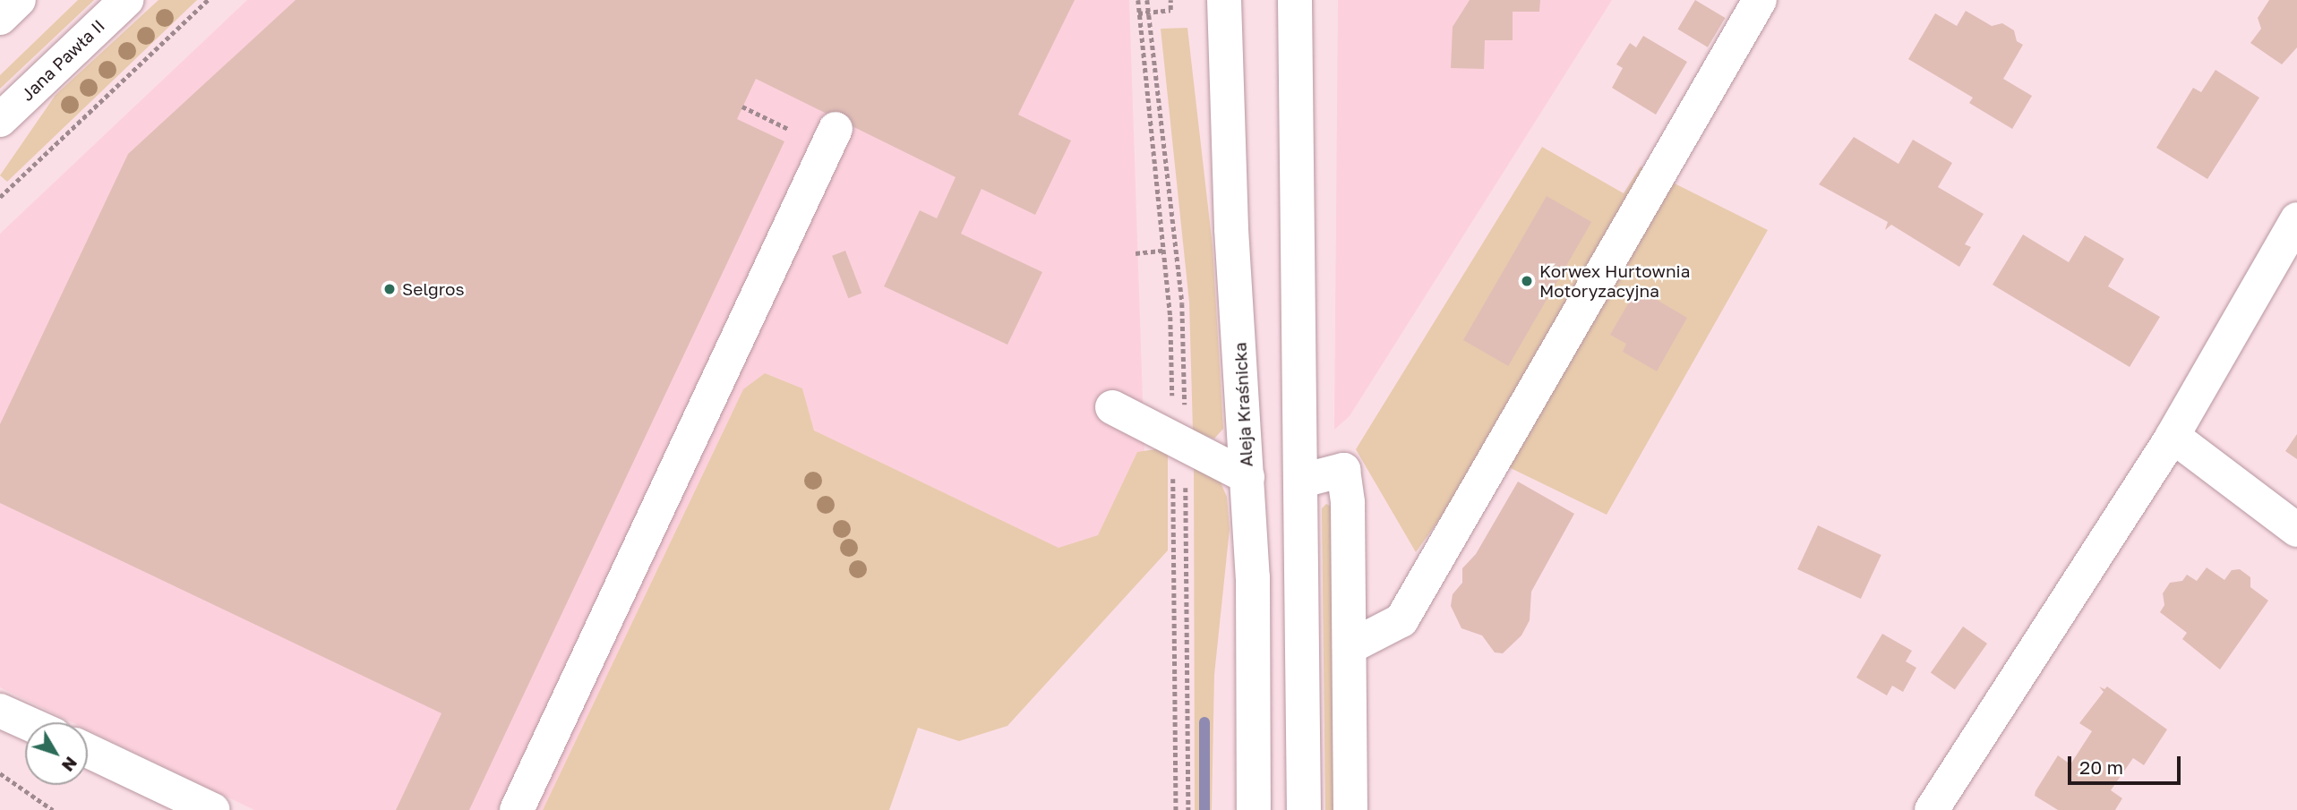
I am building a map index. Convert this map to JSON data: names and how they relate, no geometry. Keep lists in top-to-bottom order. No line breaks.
{"streets":{"main road":["Jana Pawła II","Aleja Kraśnicka"]},"places":["Korwex Hurtownia Motoryzacyjna","Selgros"],"scale_bar":"20 m","north":"bottom right"}
